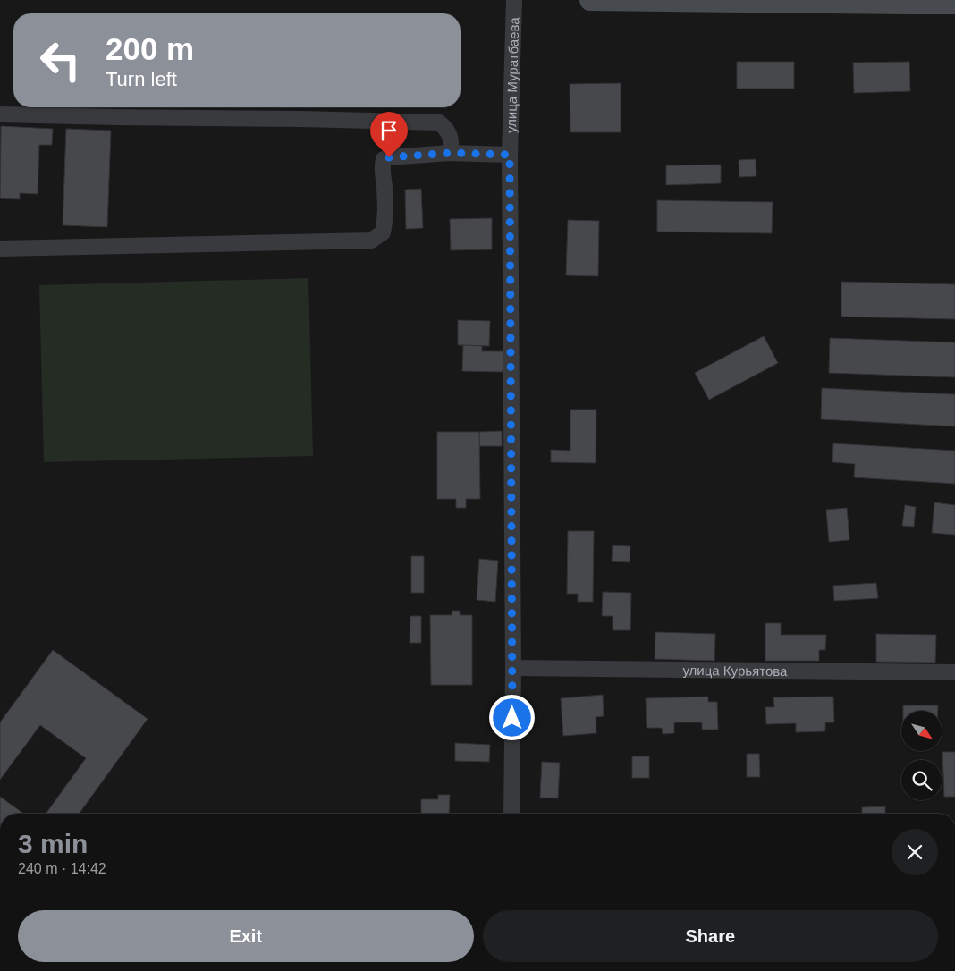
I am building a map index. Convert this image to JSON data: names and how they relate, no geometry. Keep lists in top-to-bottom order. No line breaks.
{"streets":{"street":["улица Муратбаева","улица Курьятова"]},"crossings":[["улица Муратбаева","улица Курьятова"]],"north":"bottom right","page":{"turn":["200 m","Turn left"],"heading":["3 min","240 m · 14:42"],"buttons":["Exit","Share"]}}
